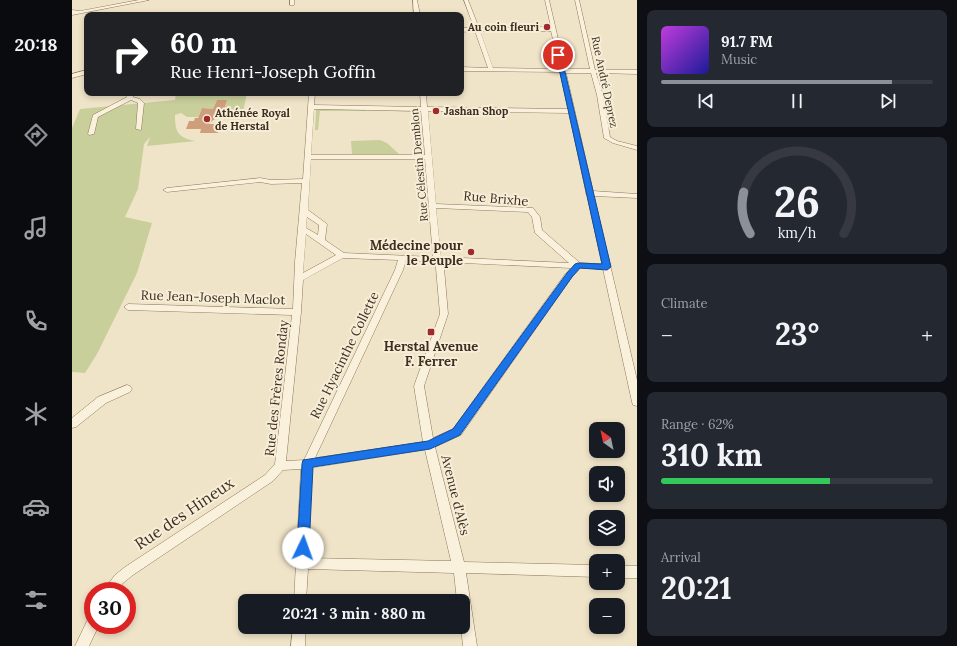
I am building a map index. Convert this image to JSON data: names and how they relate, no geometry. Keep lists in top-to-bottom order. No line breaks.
{"streets":{"street":["Rue André Deprez","Rue Célestin Demblon","Rue Brixhe","Rue Jean-Joseph Maclot","Rue Hyacinthe Collette","Rue des Frères Ronday","Avenue d'Alès","Rue des Hineux"]},"crossings":[["Rue Célestin Demblon","Rue Brixhe"],["Rue Célestin Demblon","Avenue d'Alès"],["Rue Jean-Joseph Maclot","Rue des Frères Ronday"],["Rue des Frères Ronday","Rue des Hineux"]],"places":{"other":["Au coin fleuri","Jashan Shop","Athénée Royal de Herstal","Médecine pour le Peuple"],"transit":["Herstal Avenue F. Ferrer"]},"north":"top left","page":{"tabs":"20:18","turn":["60 m","Rue Henri-Joseph Goffin"],"song":["91.7 FM","Music"],"tile":["Climate",["Range · 62%","310 km"],["Arrival","20:21"]],"heat":["−","23°","+"],"map_buttons":["+","−"],"limit":"30","trip":"20:21 · 3 min · 880 m","gauge":["26","km/h"]}}
